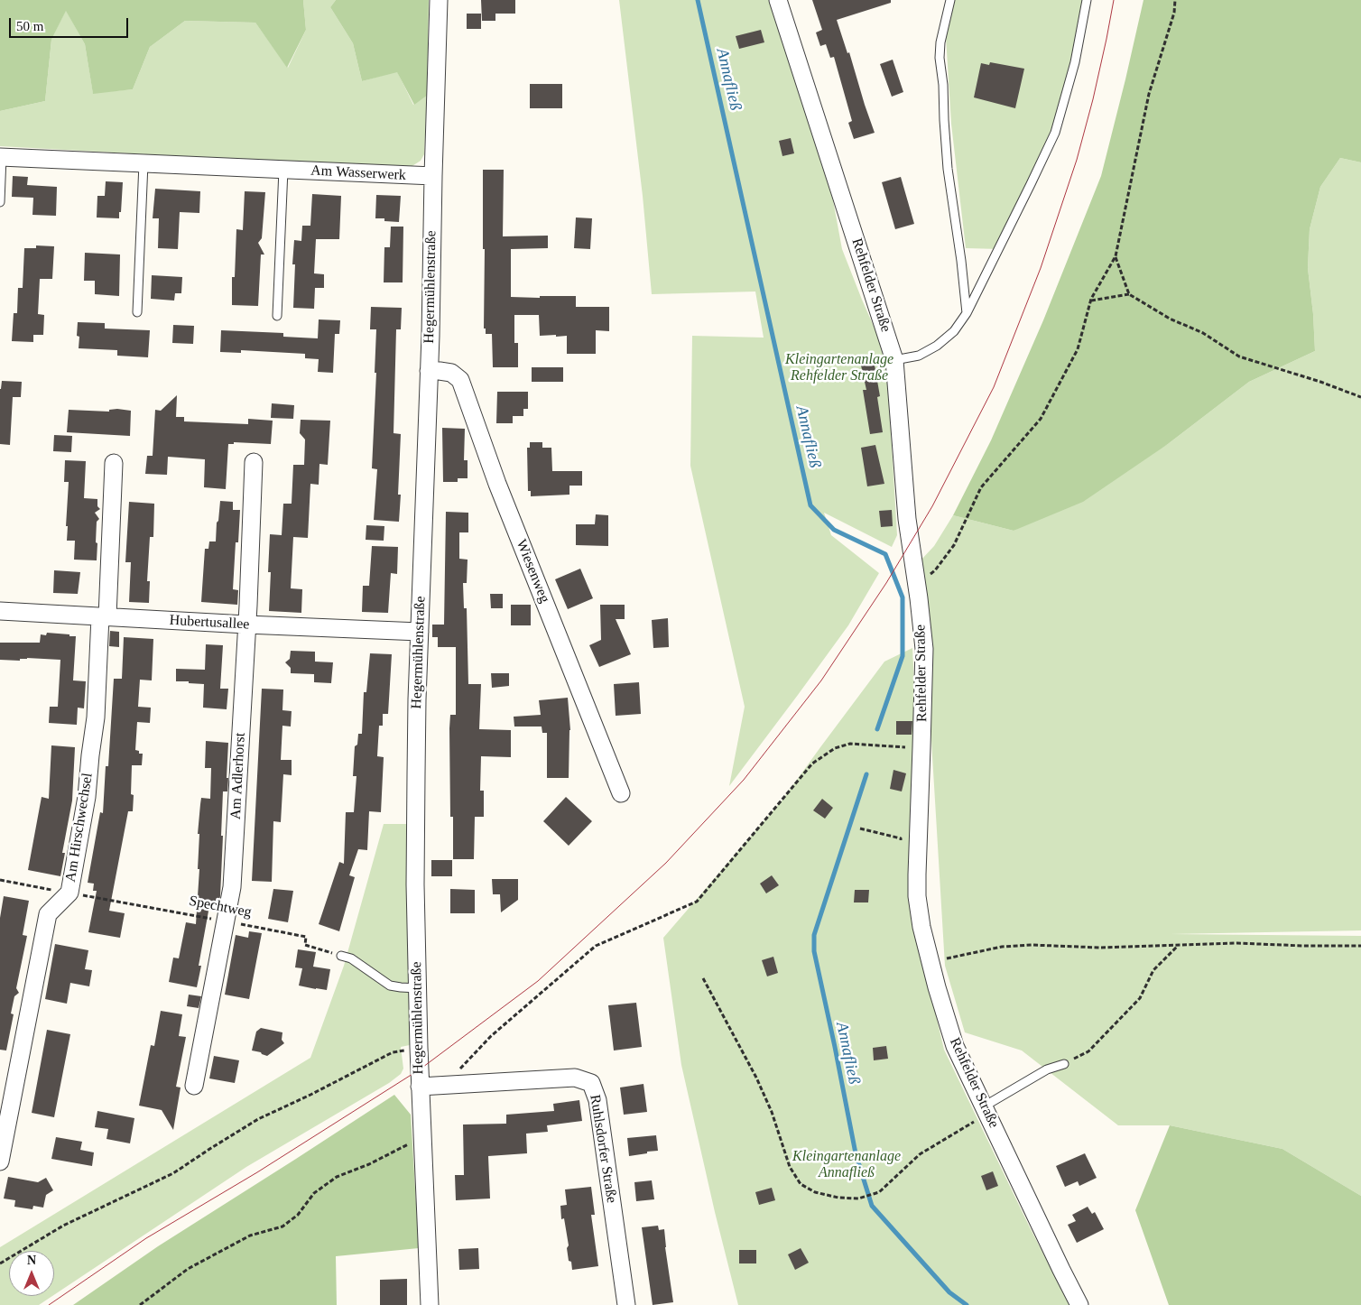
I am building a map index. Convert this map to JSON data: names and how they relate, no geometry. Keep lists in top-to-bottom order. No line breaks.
{"streets":{"street":["Am Wasserwerk","Rehfelder Straße","Hegermühlenstraße","Wiesenweg","Hubertusallee","Am Adlerhorst","Am Hirschwechsel","Ruhlsdorfer Straße"],"path":["Spechtweg"]},"crossings":[["Am Wasserwerk","Hegermühlenstraße"],["Hegermühlenstraße","Wiesenweg"],["Hegermühlenstraße","Hubertusallee"],["Hegermühlenstraße","Ruhlsdorfer Straße"],["Hubertusallee","Am Adlerhorst"],["Hubertusallee","Am Hirschwechsel"],["Am Adlerhorst","Spechtweg"],["Am Hirschwechsel","Spechtweg"]],"water":["Annafließ"],"parks":["Kleingartenanlage Rehfelder Straße","Kleingartenanlage Annafließ"],"scale_bar":"50 m","north":"top"}
